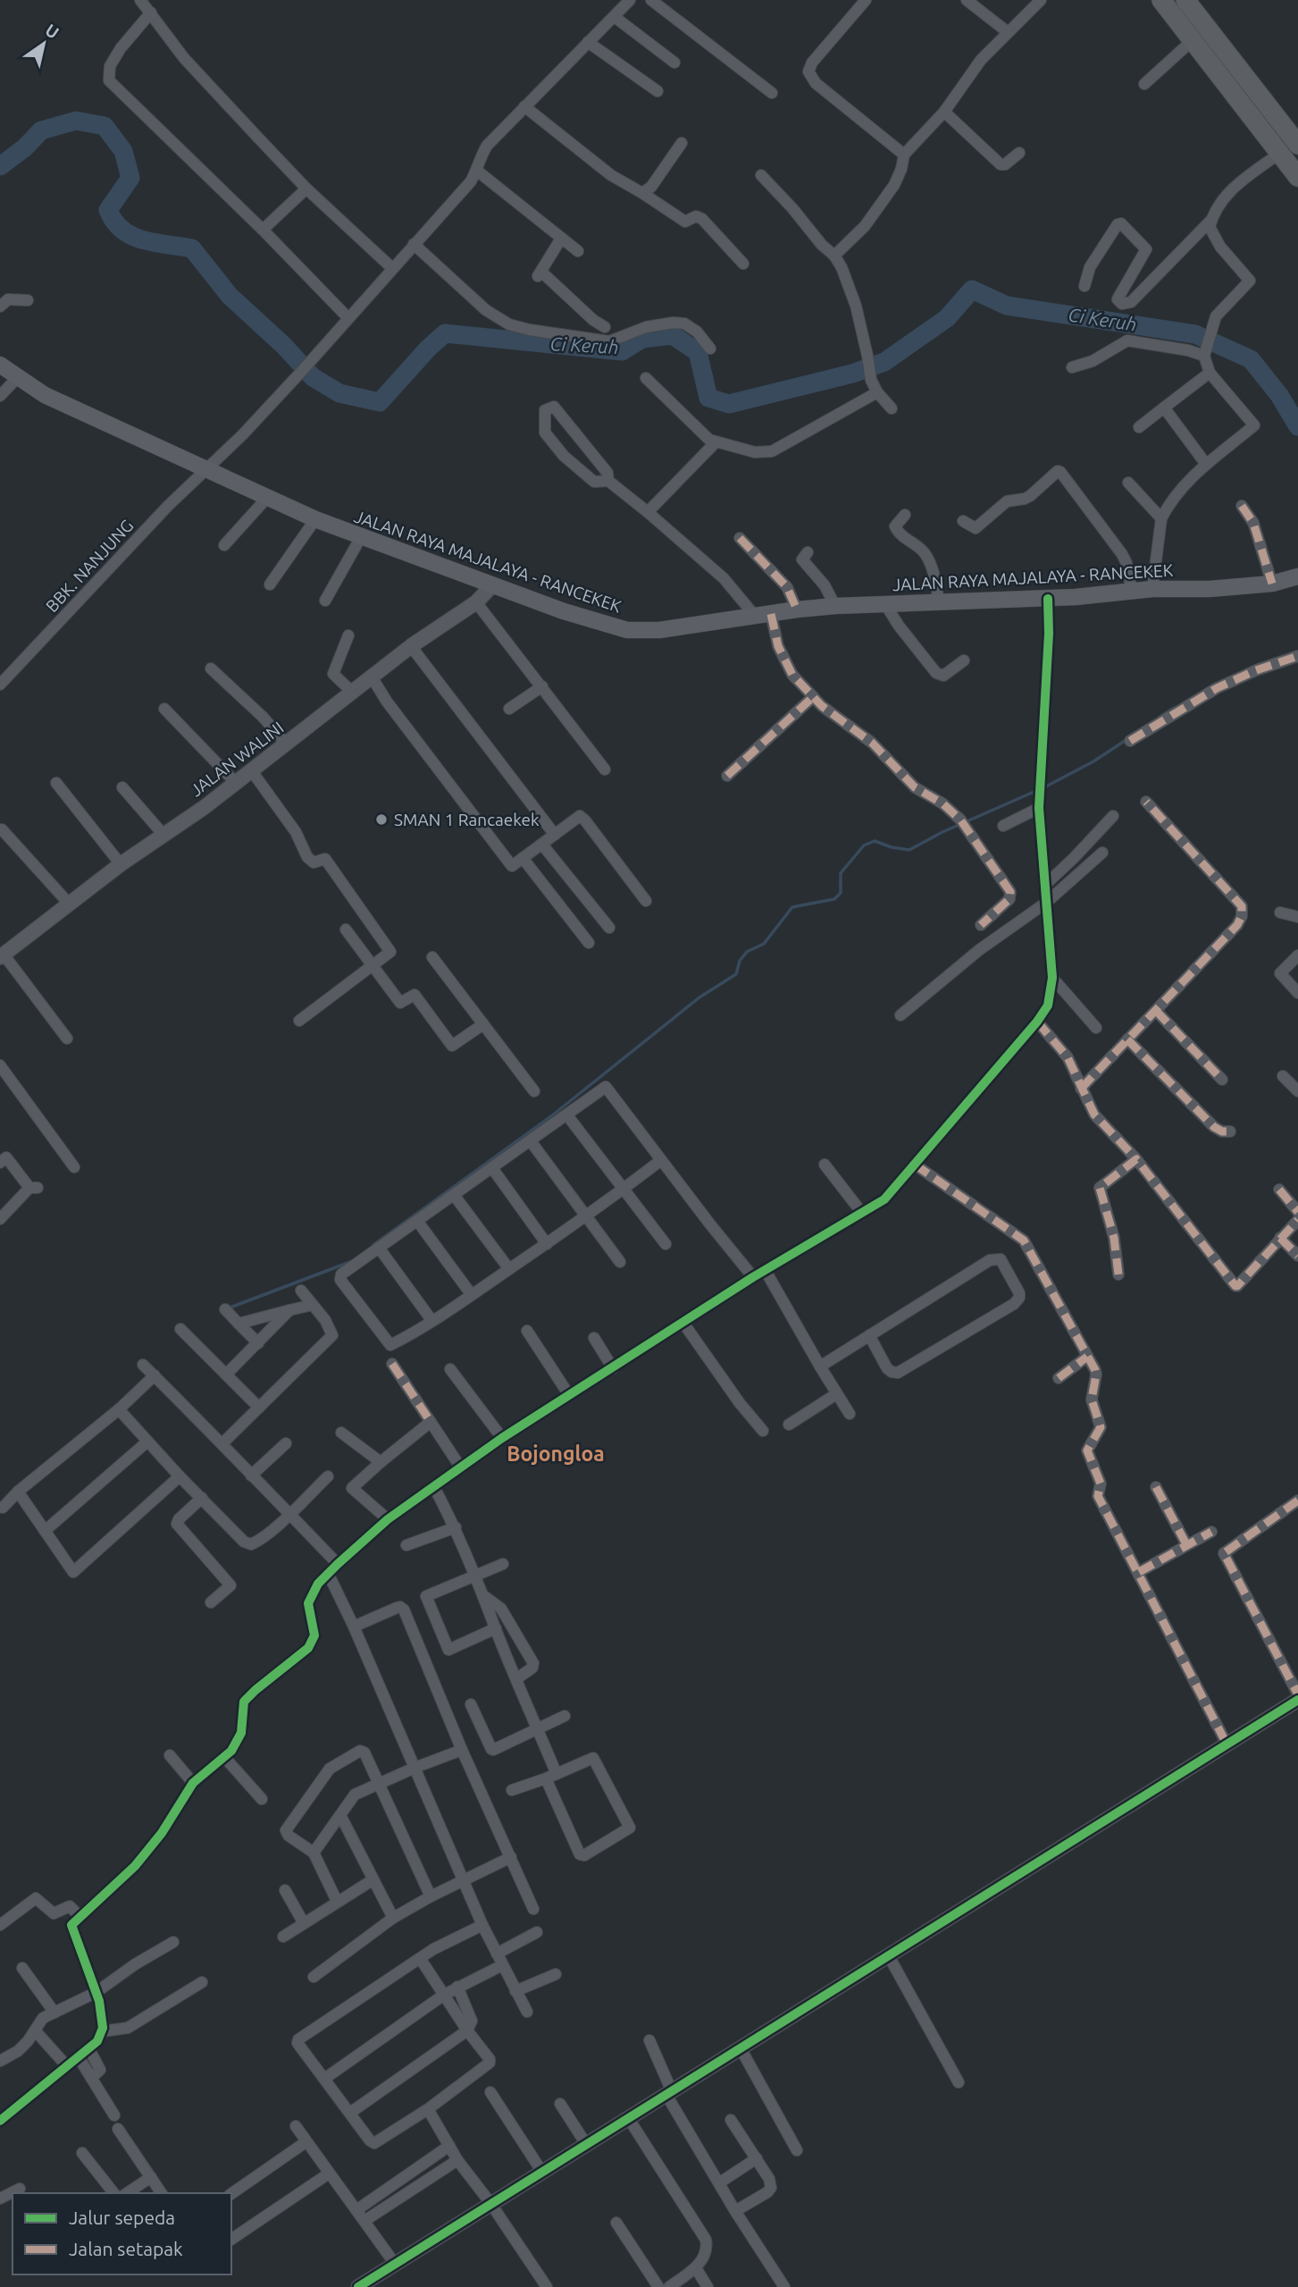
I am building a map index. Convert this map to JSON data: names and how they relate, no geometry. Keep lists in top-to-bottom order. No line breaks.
{"streets":{"main road":["JALAN RAYA MAJALAYA - RANCEKEK"],"street":["BBK. NANJUNG","JALAN WALINI"]},"crossings":[["JALAN RAYA MAJALAYA - RANCEKEK","BBK. NANJUNG"],["JALAN RAYA MAJALAYA - RANCEKEK","JALAN WALINI"]],"districts":["Bojongloa"],"water":["Ci Keruh"],"places":["SMAN 1 Rancaekek"],"legend":["Jalur sepeda","Jalan setapak"],"north":"top right"}
